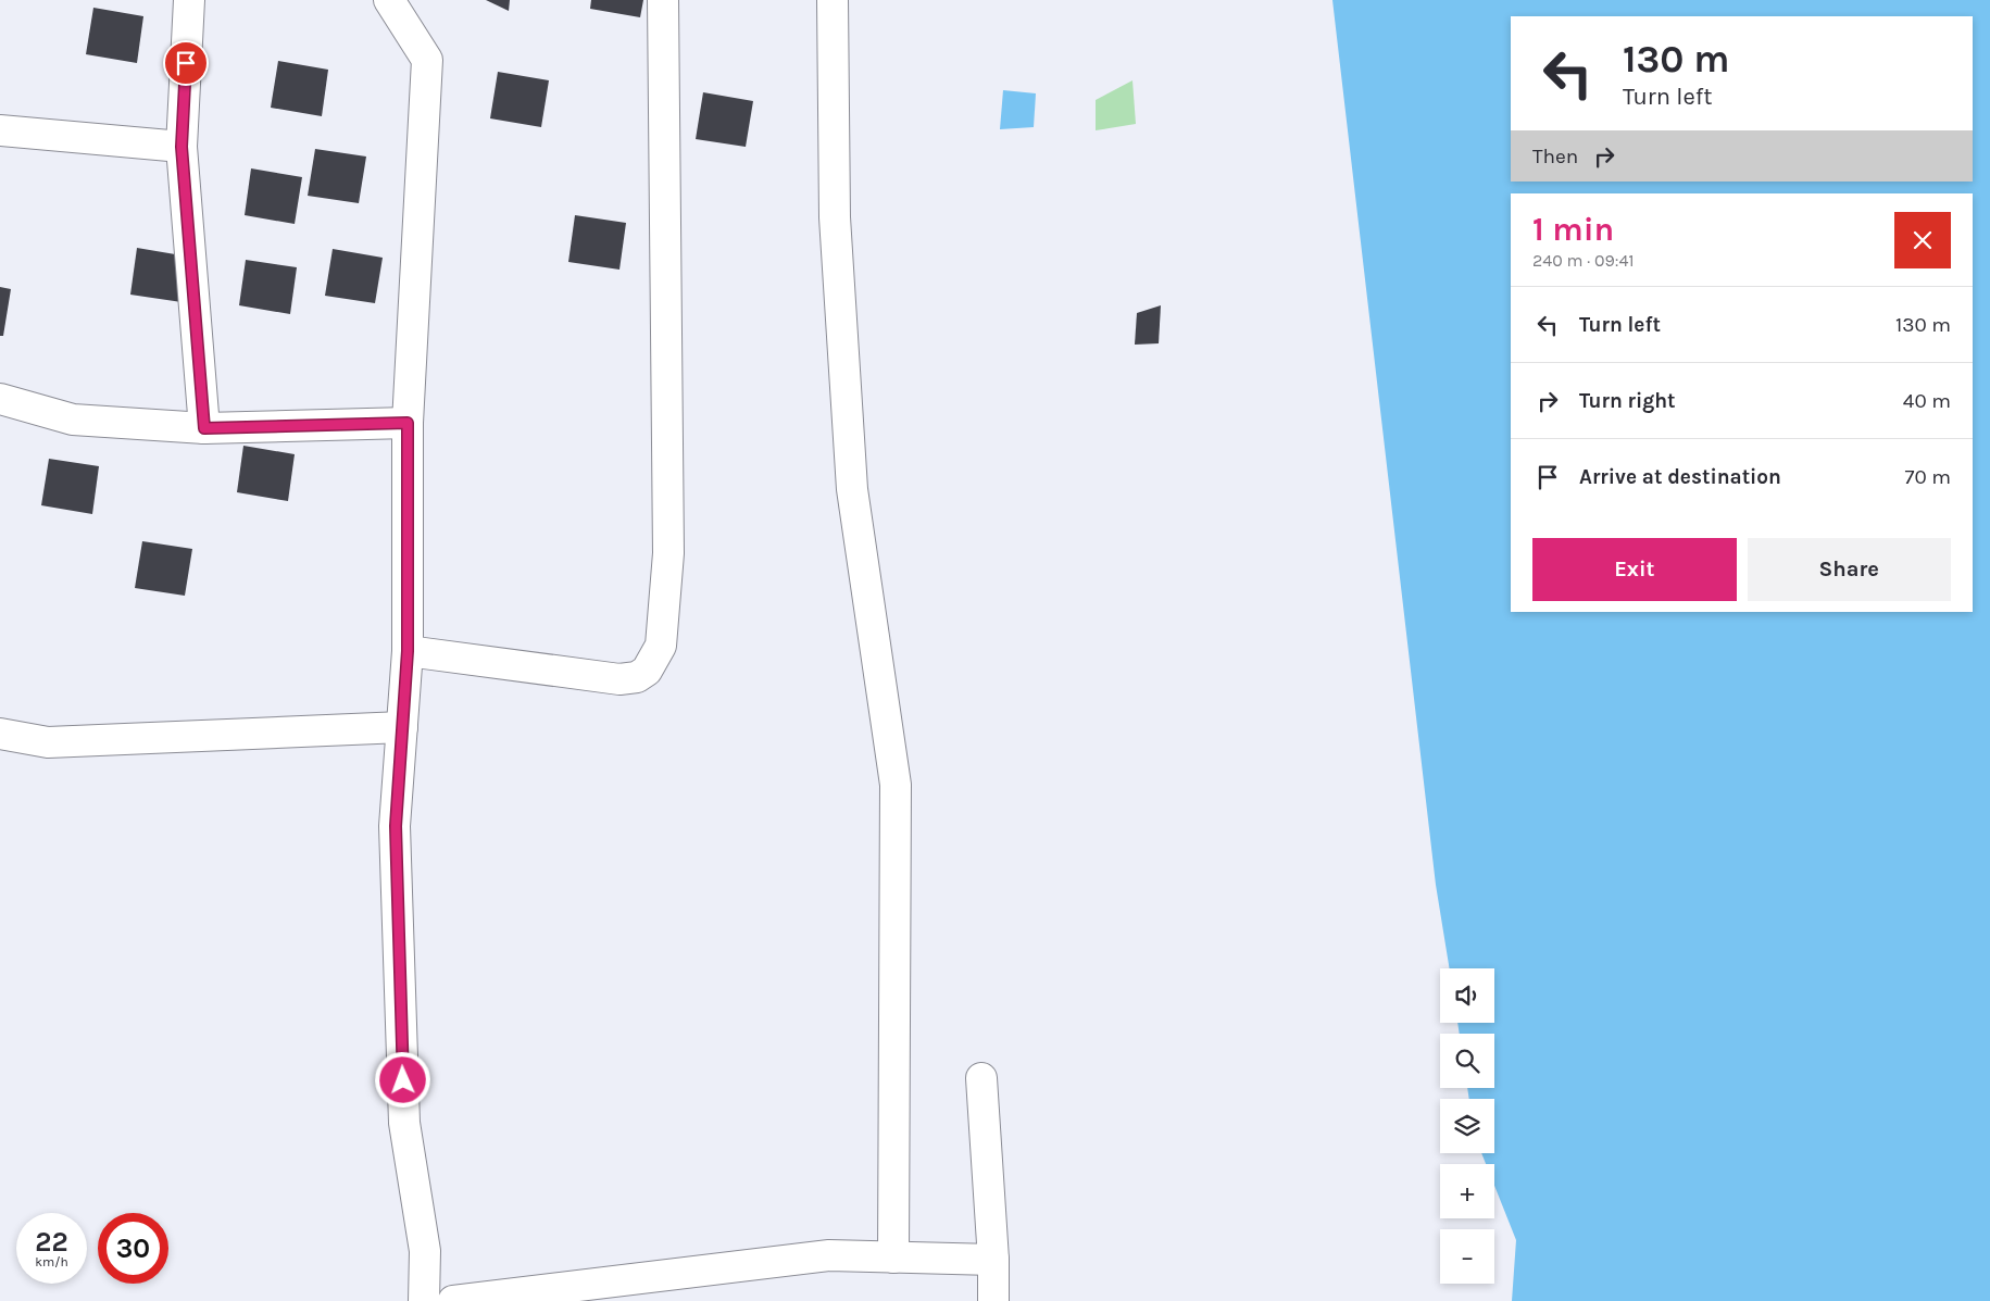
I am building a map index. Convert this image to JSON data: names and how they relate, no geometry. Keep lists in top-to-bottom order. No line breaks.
{"page":{"turn":["130 m","Turn left"],"then":"Then","heading":["1 min","240 m · 09:41"],"list":[{"name":"Turn left","value":"130 m"},{"name":"Turn right","value":"40 m"},{"name":"Arrive at destination","value":"70 m"}],"buttons":["Exit","Share"],"map_buttons":["+","−"],"speed":"22 km/h","limit":"30"}}
